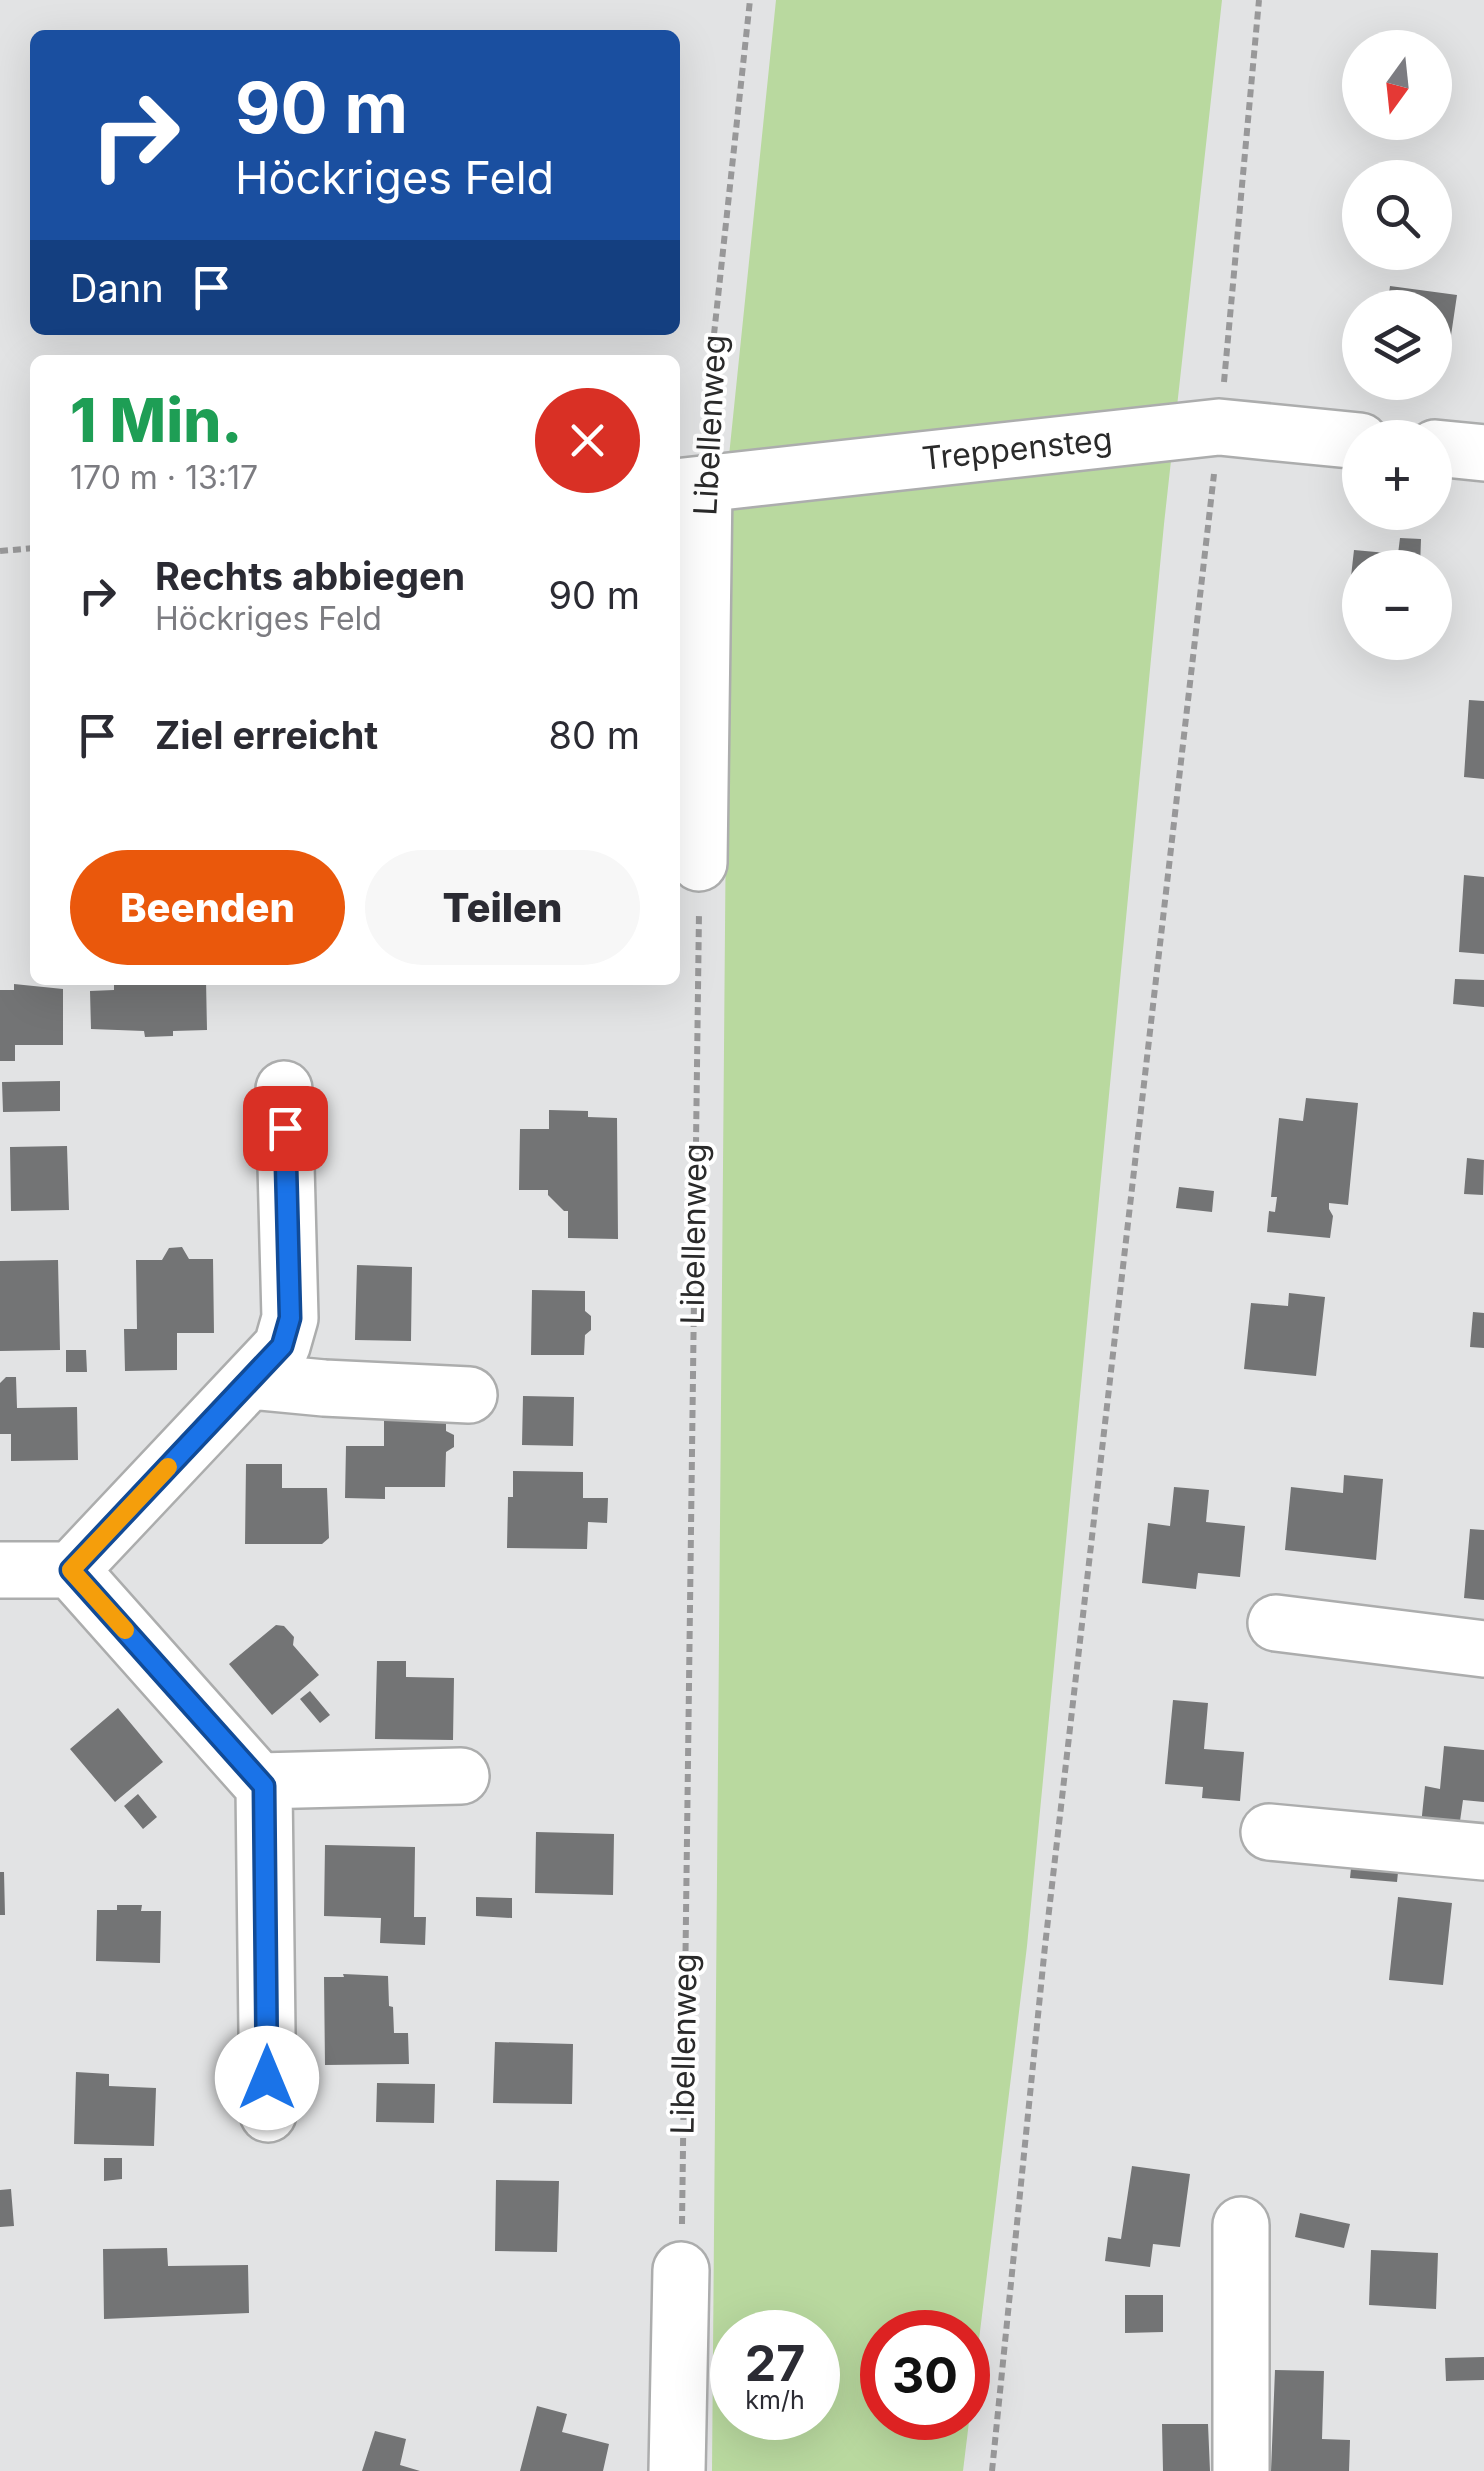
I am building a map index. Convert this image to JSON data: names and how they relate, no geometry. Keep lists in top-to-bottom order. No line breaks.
{"streets":{"street":["Libellenweg","Treppensteg"]},"crossings":[["Libellenweg","Treppensteg"]],"north":"bottom","page":{"map_buttons":["+","−"],"turn":["90 m","Höckriges Feld"],"then":"Dann","heading":["1 Min.","170 m · 13:17"],"list":[{"name":"Rechts abbiegen","note":"Höckriges Feld","value":"90 m"},{"name":"Ziel erreicht","value":"80 m"}],"buttons":["Beenden","Teilen"],"speed":"27 km/h","limit":"30"}}
